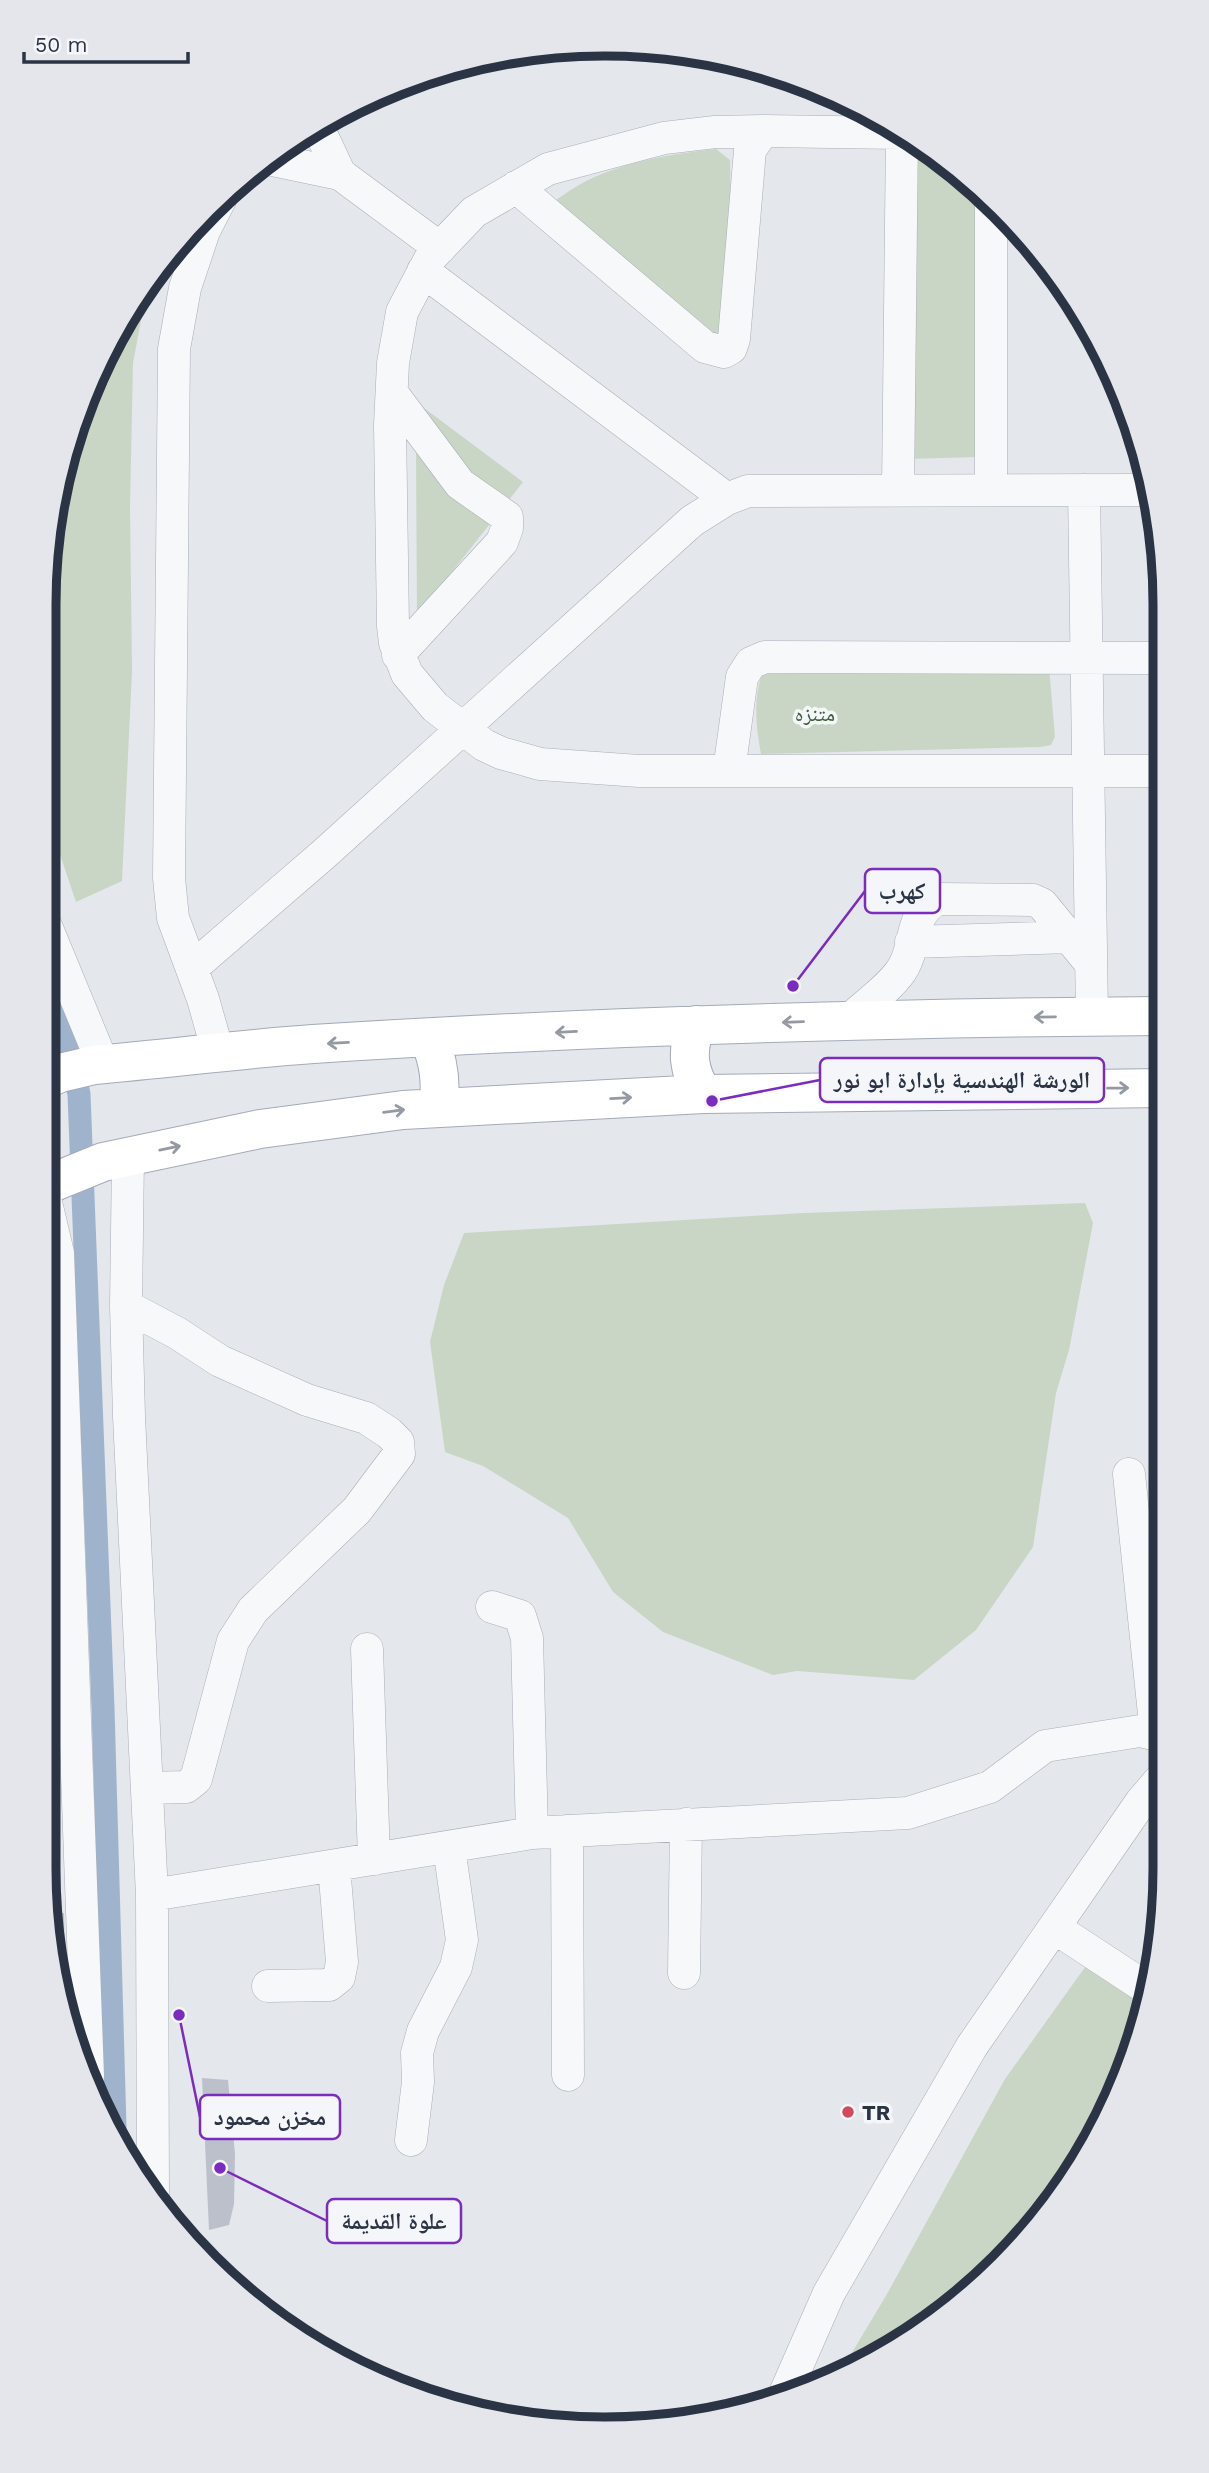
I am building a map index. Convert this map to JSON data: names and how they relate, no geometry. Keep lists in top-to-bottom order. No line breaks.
{"parks":["متنزه"],"places":["كهرب","الورشة الهندسية بإدارة ابو نور","مخزن محمود","TR","علوة القديمة"],"scale_bar":"50 m"}
